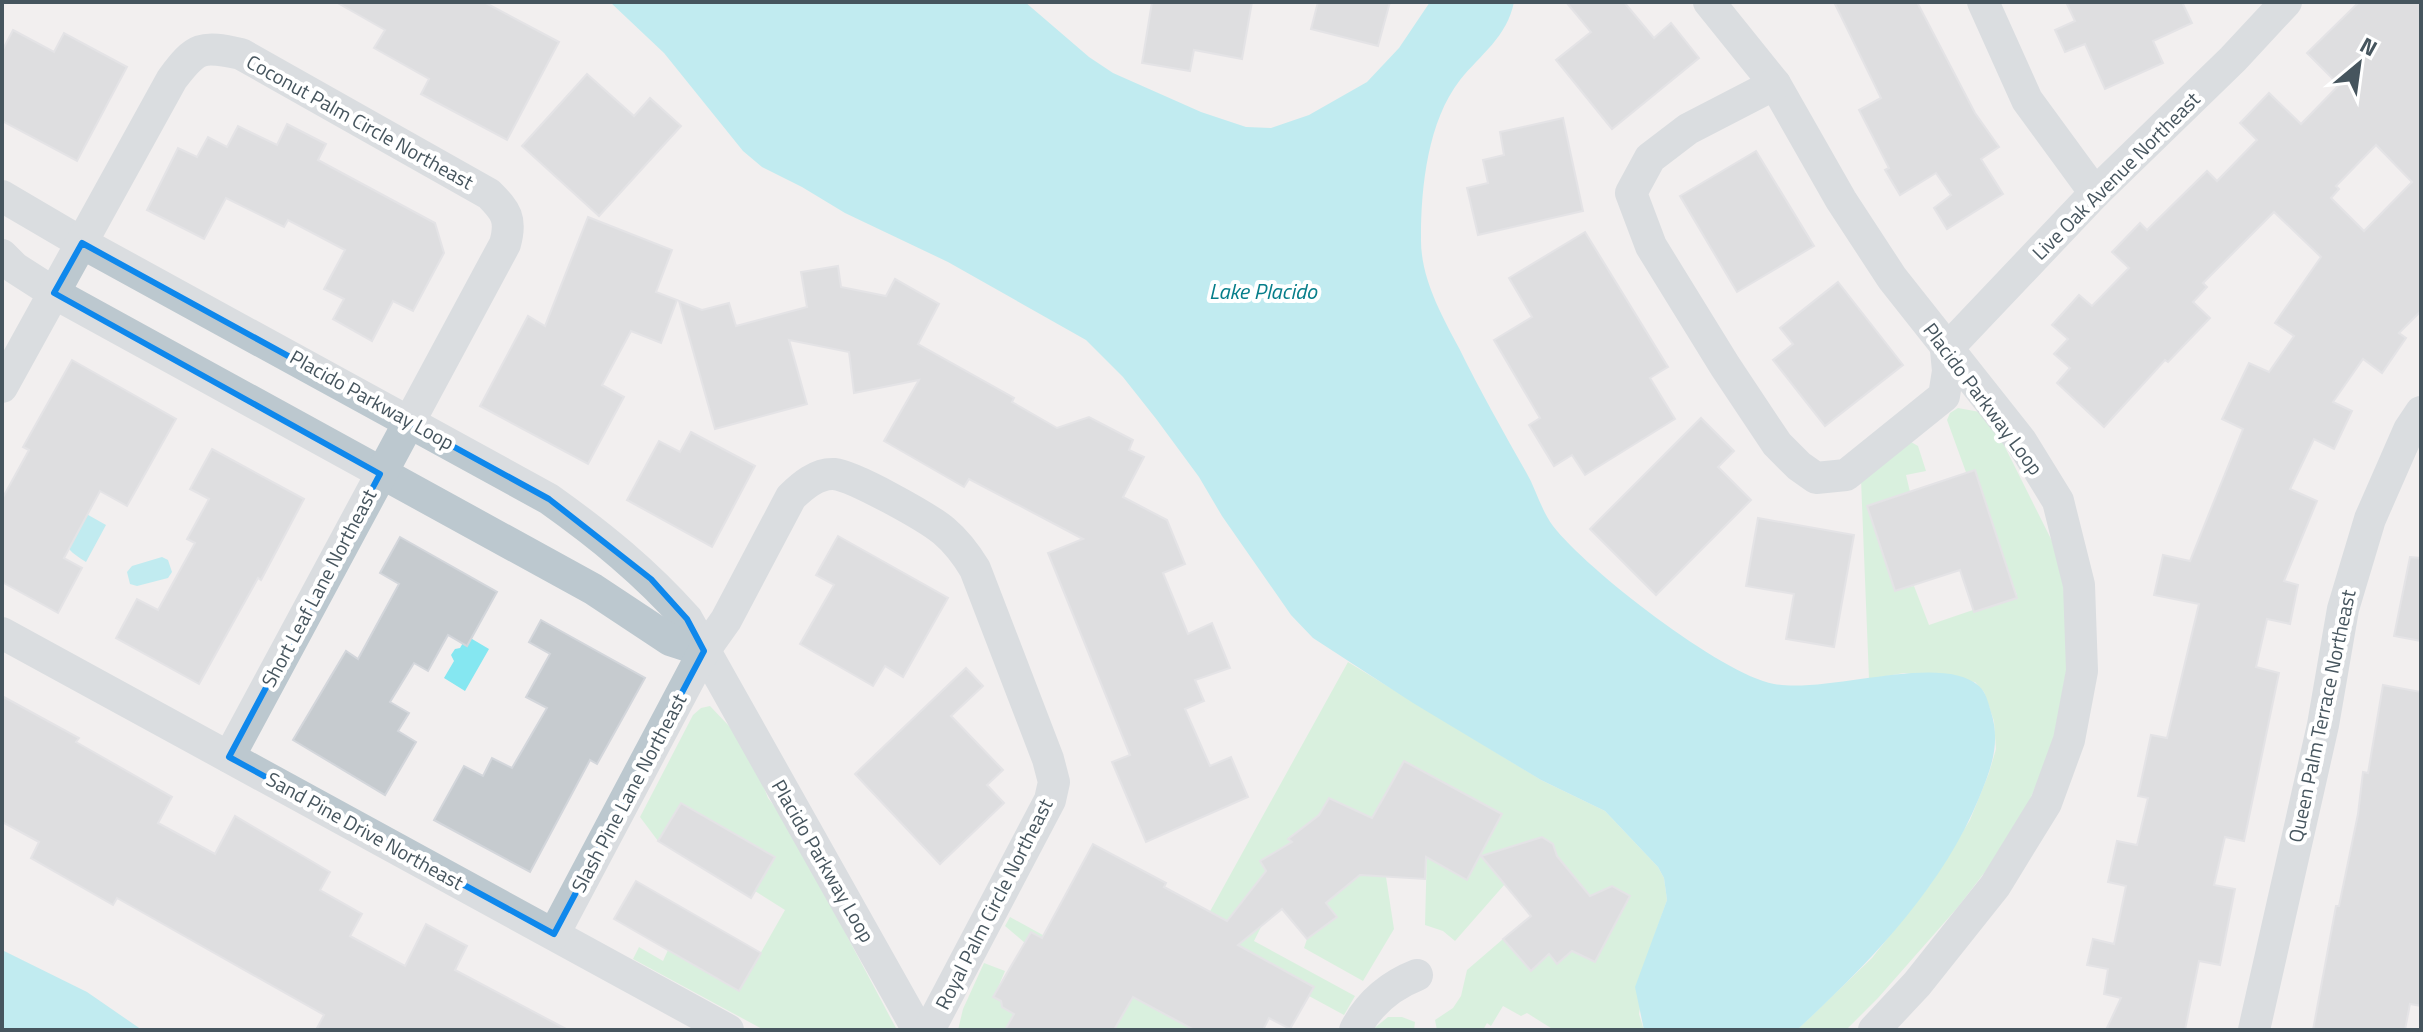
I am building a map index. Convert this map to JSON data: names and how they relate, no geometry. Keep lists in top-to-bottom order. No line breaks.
{"streets":{"street":["Coconut Palm Circle Northeast","Live Oak Avenue Northeast","Placido Parkway Loop","Short Leaf Lane Northeast","Queen Palm Terrace Northeast","Slash Pine Lane Northeast","Sand Pine Drive Northeast","Royal Palm Circle Northeast"]},"crossings":[["Coconut Palm Circle Northeast","Placido Parkway Loop"],["Coconut Palm Circle Northeast","Short Leaf Lane Northeast"],["Live Oak Avenue Northeast","Placido Parkway Loop"],["Placido Parkway Loop","Short Leaf Lane Northeast"],["Placido Parkway Loop","Slash Pine Lane Northeast"],["Placido Parkway Loop","Royal Palm Circle Northeast"],["Short Leaf Lane Northeast","Sand Pine Drive Northeast"],["Slash Pine Lane Northeast","Sand Pine Drive Northeast"],["Slash Pine Lane Northeast","Royal Palm Circle Northeast"]],"water":["Lake Placido"],"north":"top right"}
